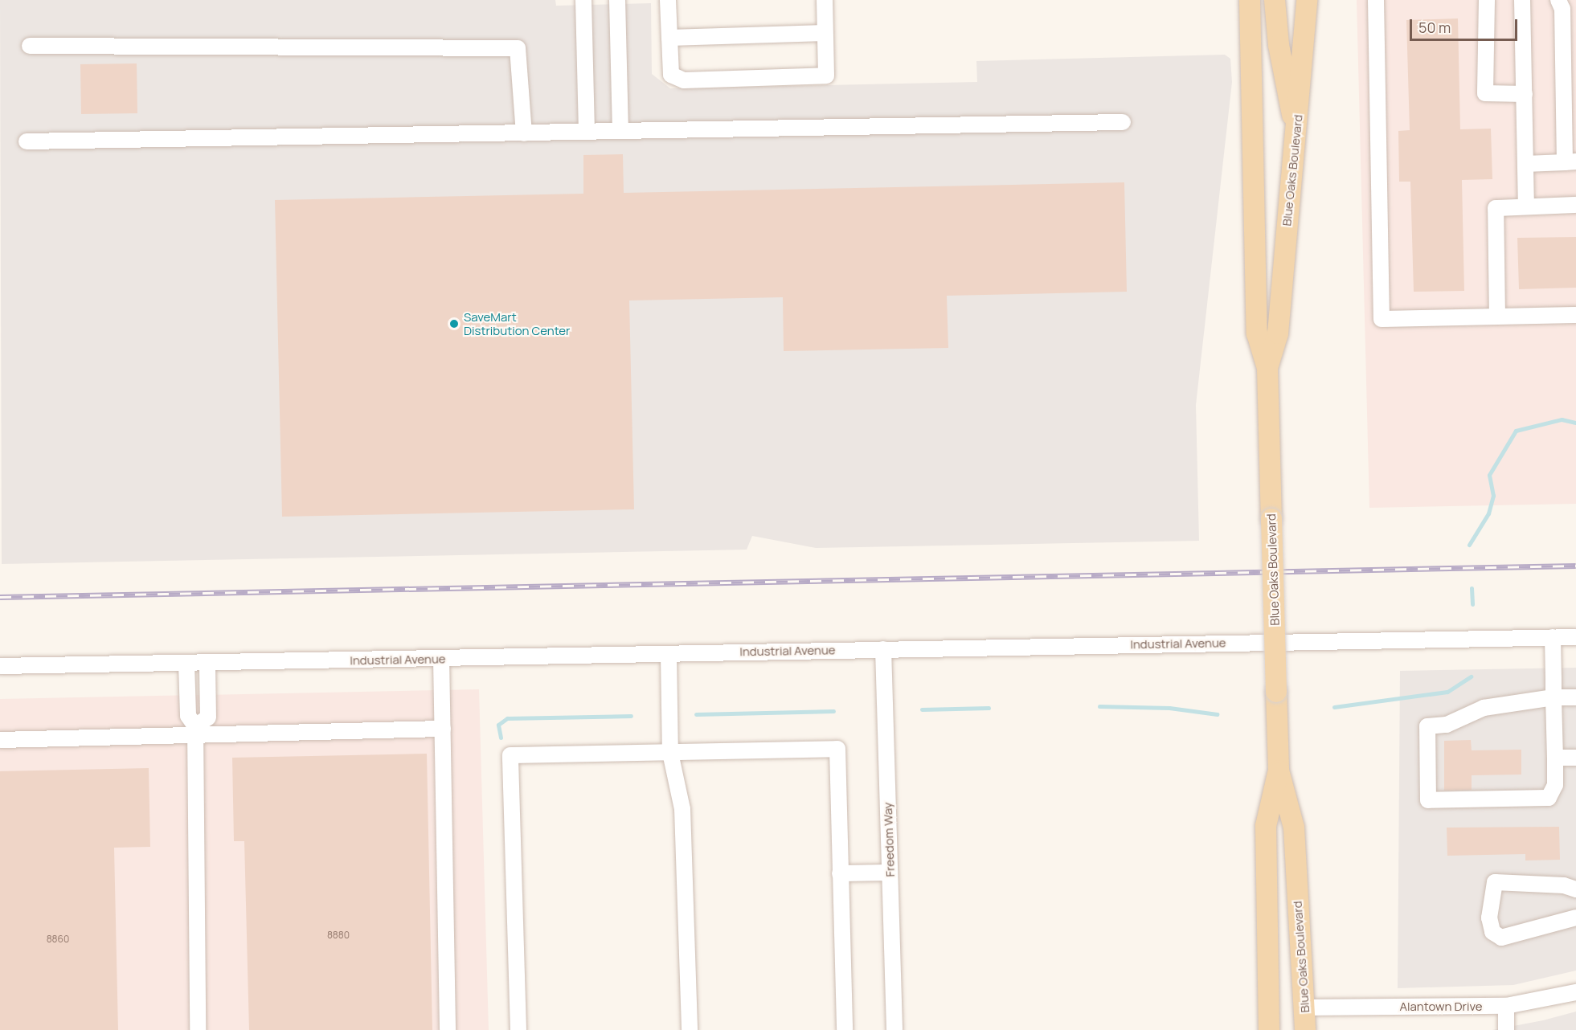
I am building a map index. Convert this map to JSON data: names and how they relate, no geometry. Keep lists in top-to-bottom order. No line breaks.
{"streets":{"main road":["Blue Oaks Boulevard"],"street":["Industrial Avenue","Freedom Way","Alantown Drive"]},"crossings":[["Blue Oaks Boulevard","Alantown Drive"],["Industrial Avenue","Freedom Way"]],"places":["SaveMart Distribution Center"],"house_numbers":["8880","8860"],"scale_bar":"50 m"}
